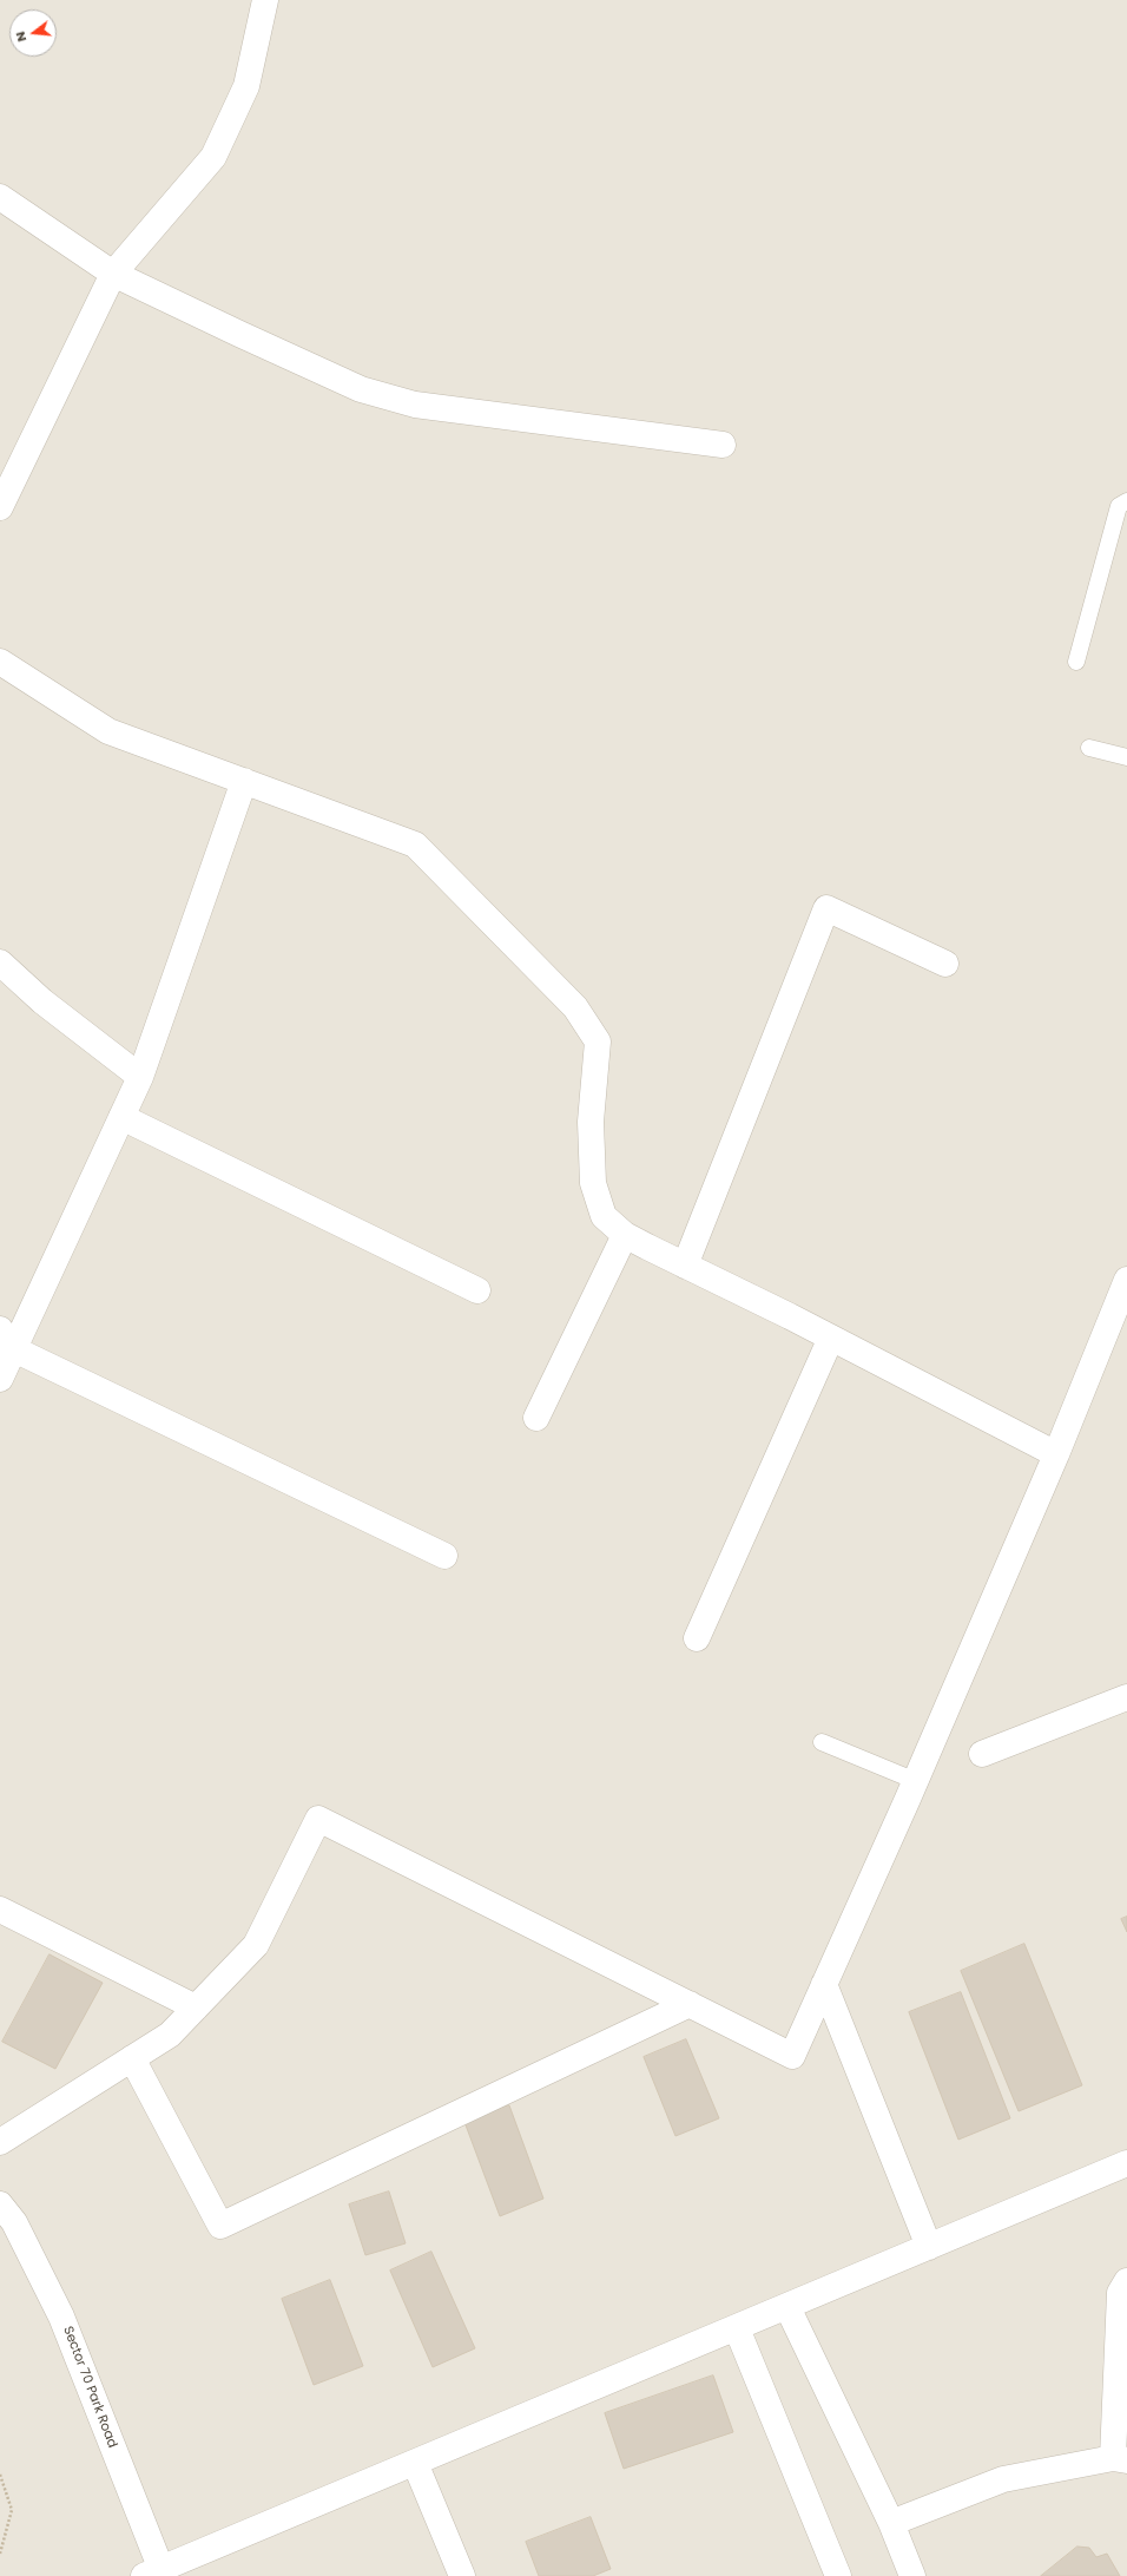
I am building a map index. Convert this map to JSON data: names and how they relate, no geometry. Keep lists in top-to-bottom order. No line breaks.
{"streets":{"street":["Sector 70 Park Road"]},"north":"left"}
